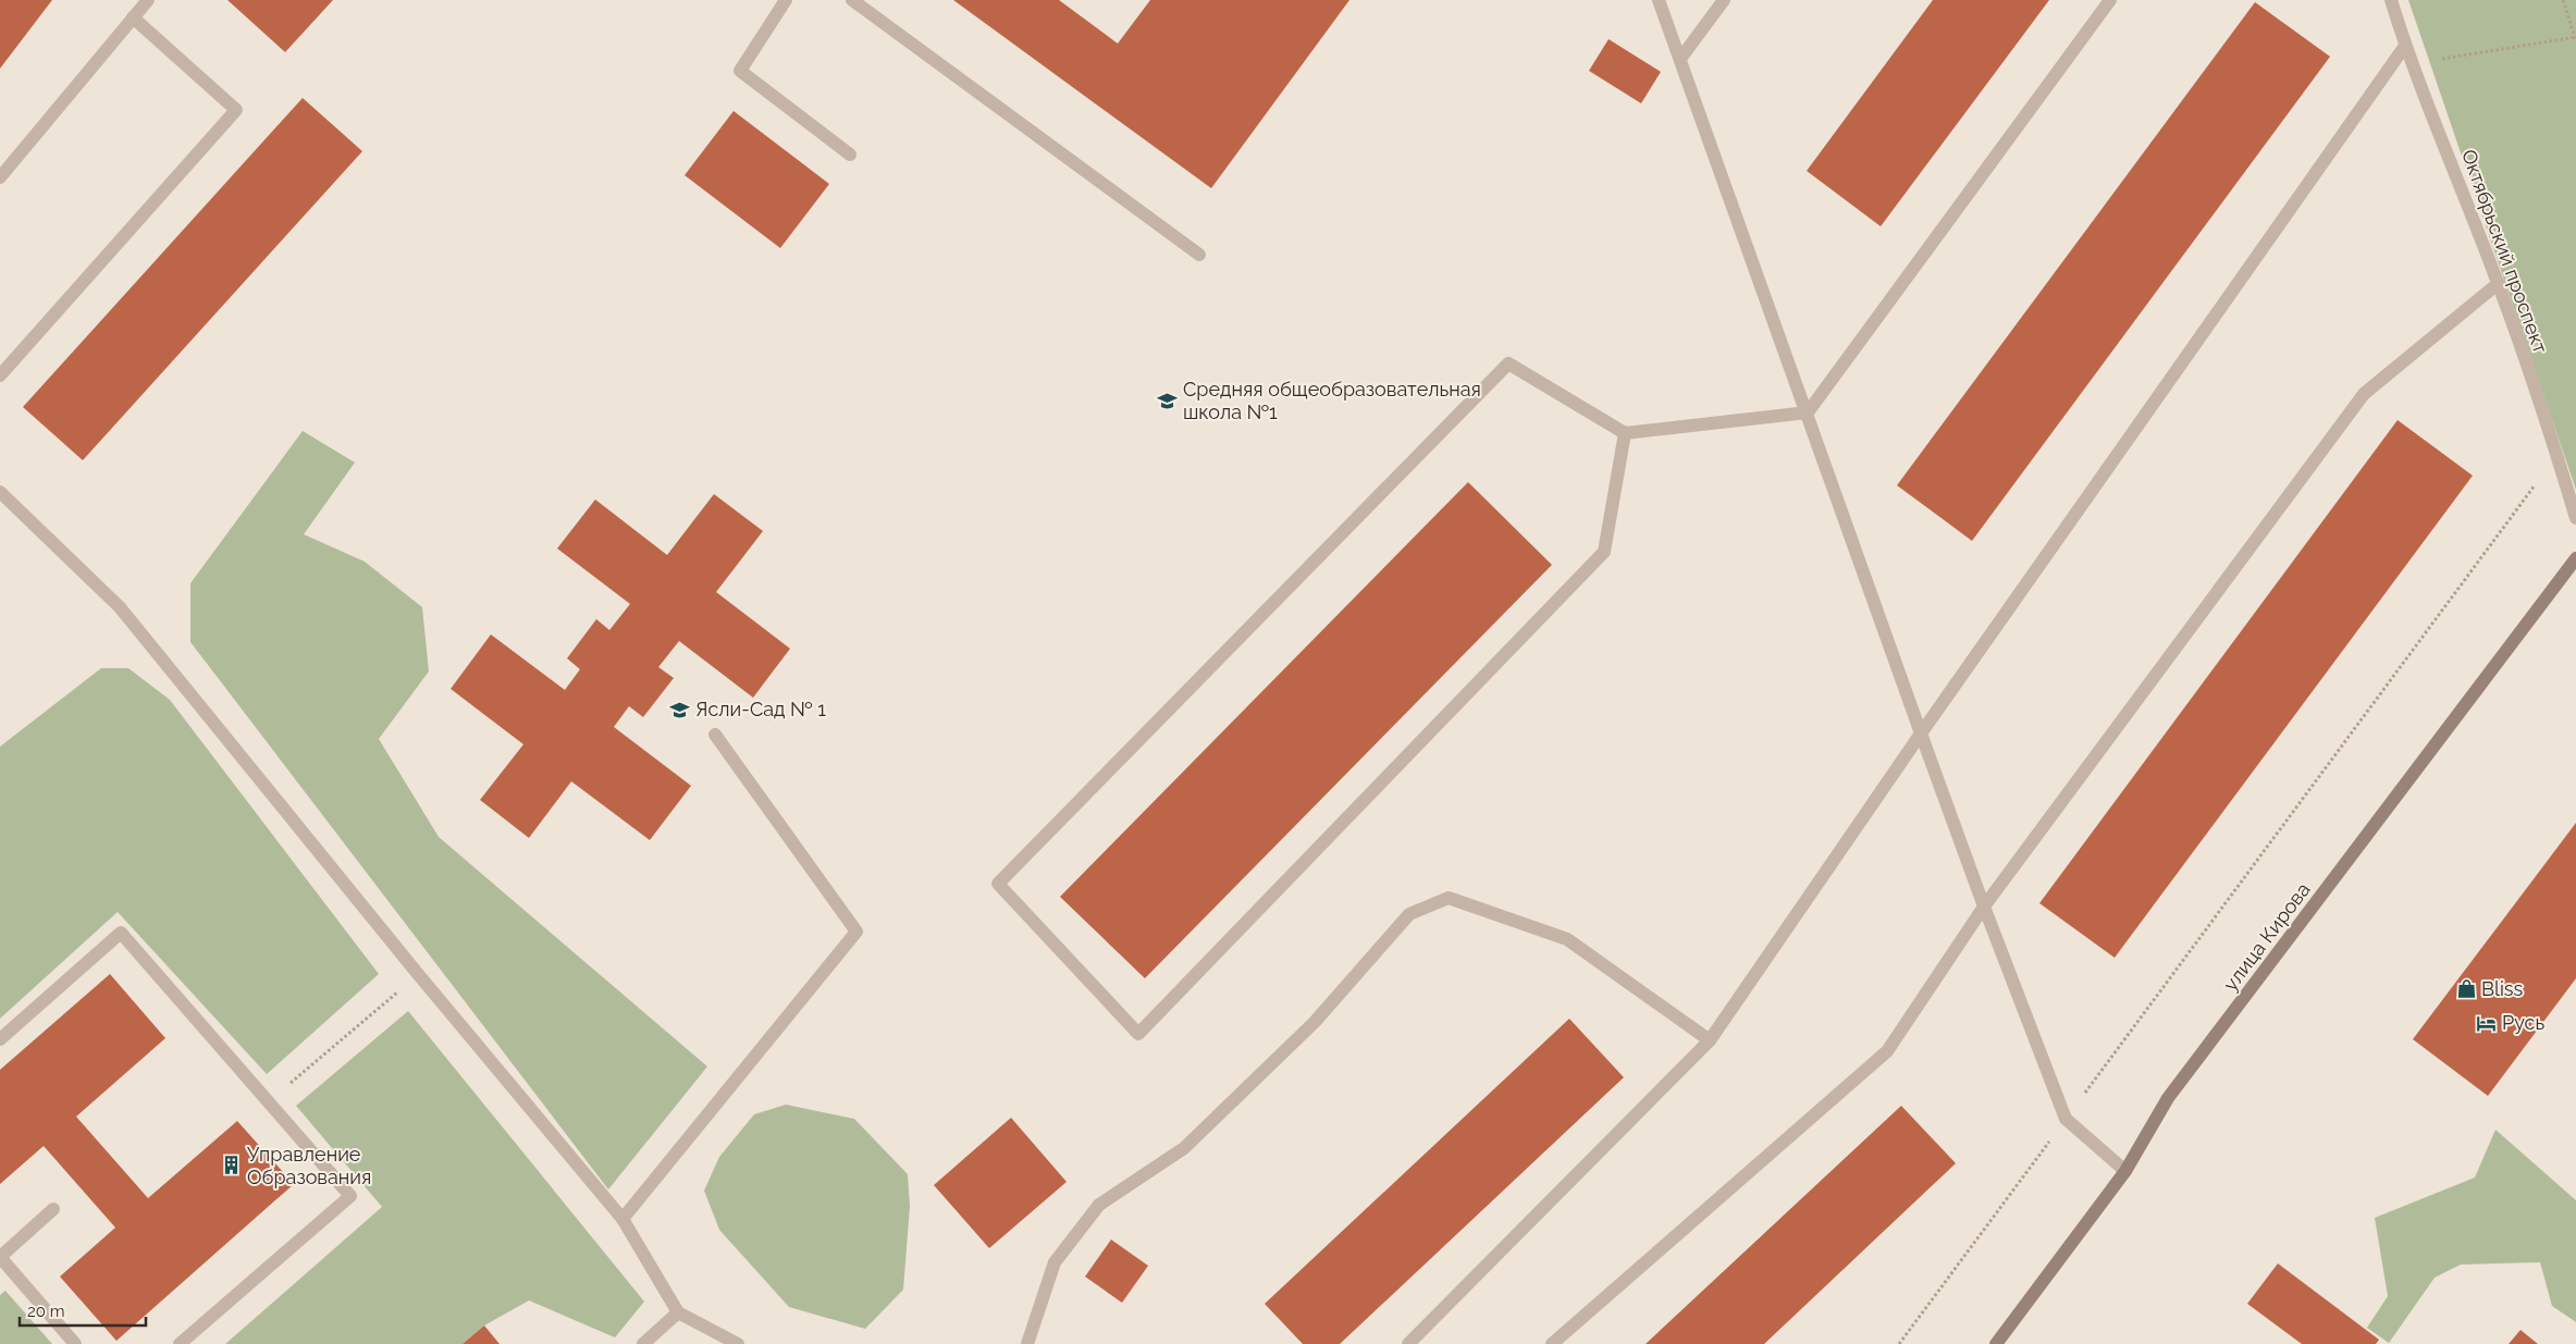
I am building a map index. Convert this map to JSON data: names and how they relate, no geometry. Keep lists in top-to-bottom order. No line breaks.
{"streets":{"street":["Октябрьский проспект","улица Кирова"]},"places":{"school or university":["Средняя общеобразовательная школа №1","Ясли-Сад № 1"],"shop":["Bliss"],"hotel":["Русь"],"building":["Управление Образования"]},"scale_bar":"20 m"}
